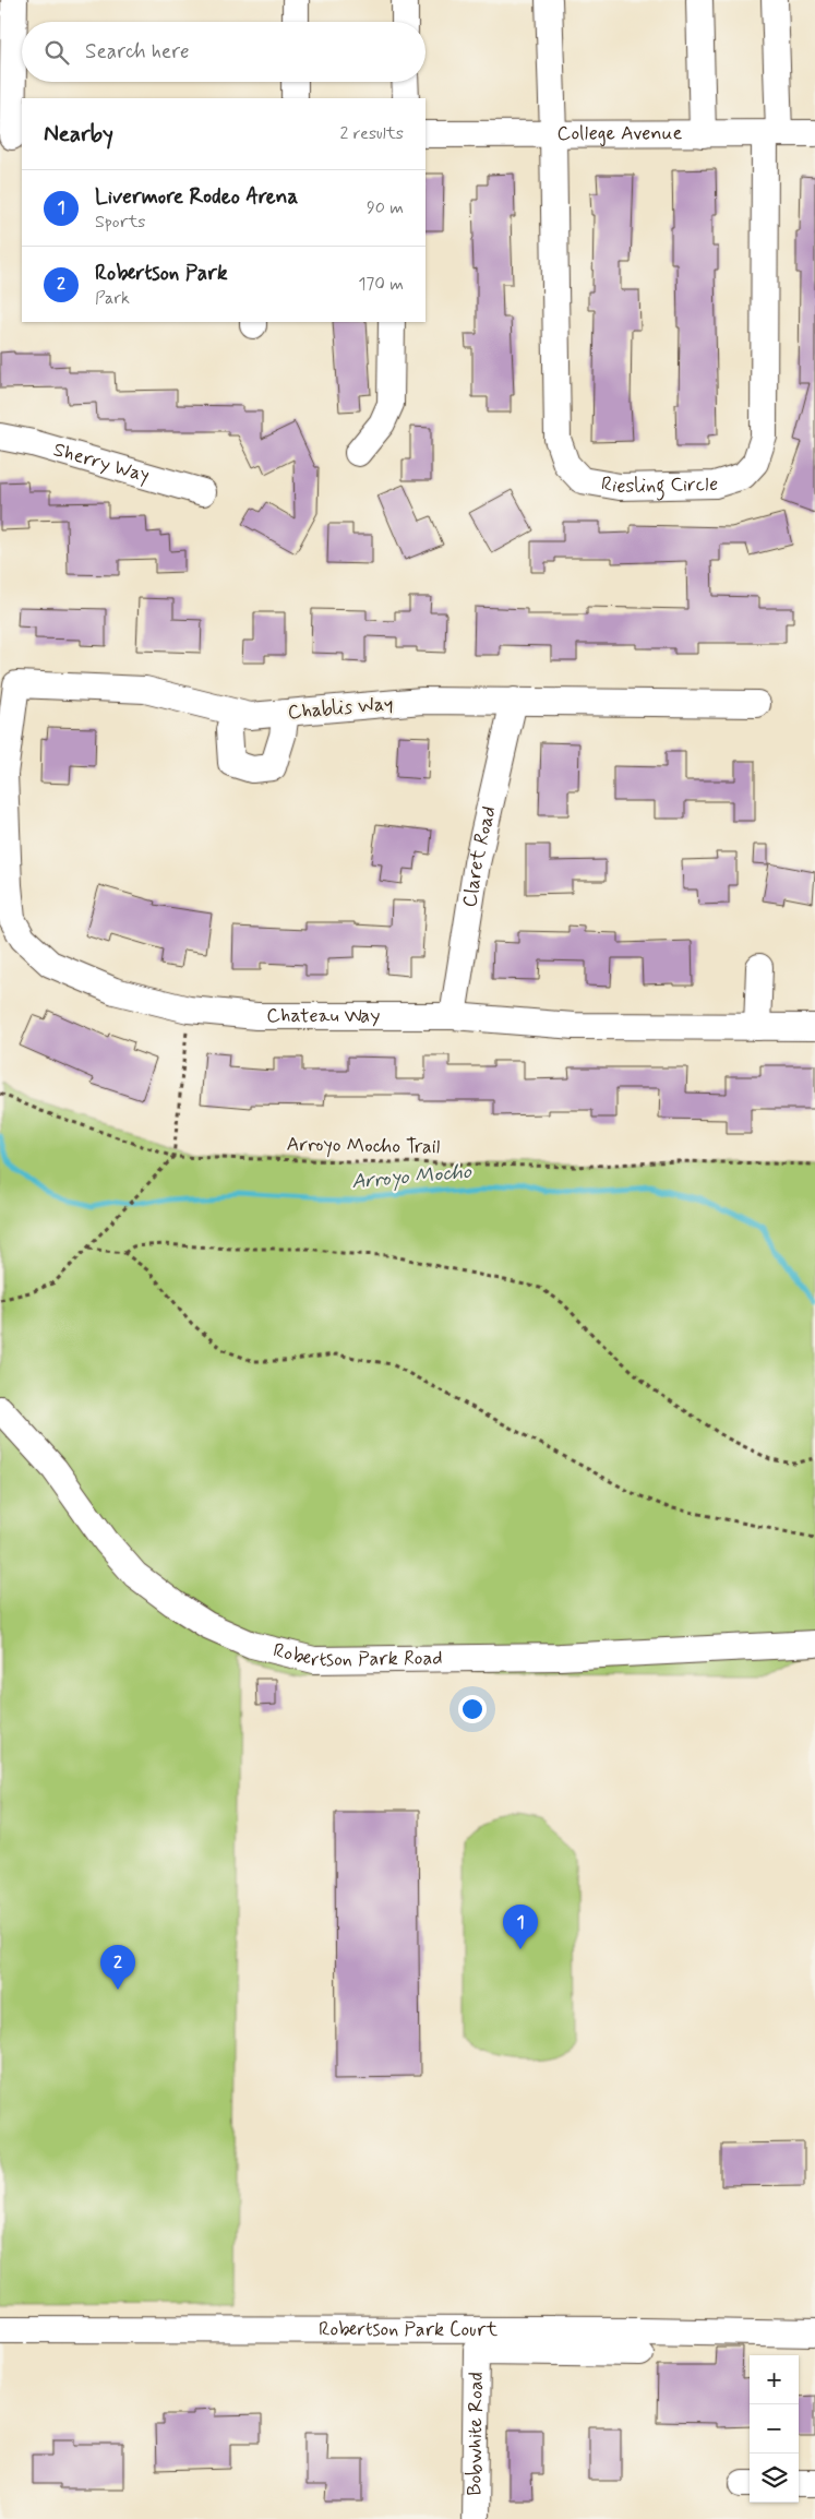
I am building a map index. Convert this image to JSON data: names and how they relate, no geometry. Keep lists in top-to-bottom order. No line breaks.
{"streets":{"street":["College Avenue","Sherry Way","Riesling Circle","Chablis Way","Claret Road","Chateau Way","Robertson Park Road","Robertson Park Court","Bobwhite Road"],"path":["Arroyo Mocho Trail"]},"crossings":[["College Avenue","Riesling Circle"],["Chablis Way","Claret Road"],["Chablis Way","Chateau Way"],["Claret Road","Chateau Way"]],"water":["Arroyo Mocho"],"page":{"search":"Search here","heading":["Nearby","2 results"],"list":[{"mark":"1","name":"Livermore Rodeo Arena","note":"Sports","value":"90 m"},{"mark":"2","name":"Robertson Park","note":"Park","value":"170 m"}],"pins":["1","2"],"map_buttons":["+","−"]}}
